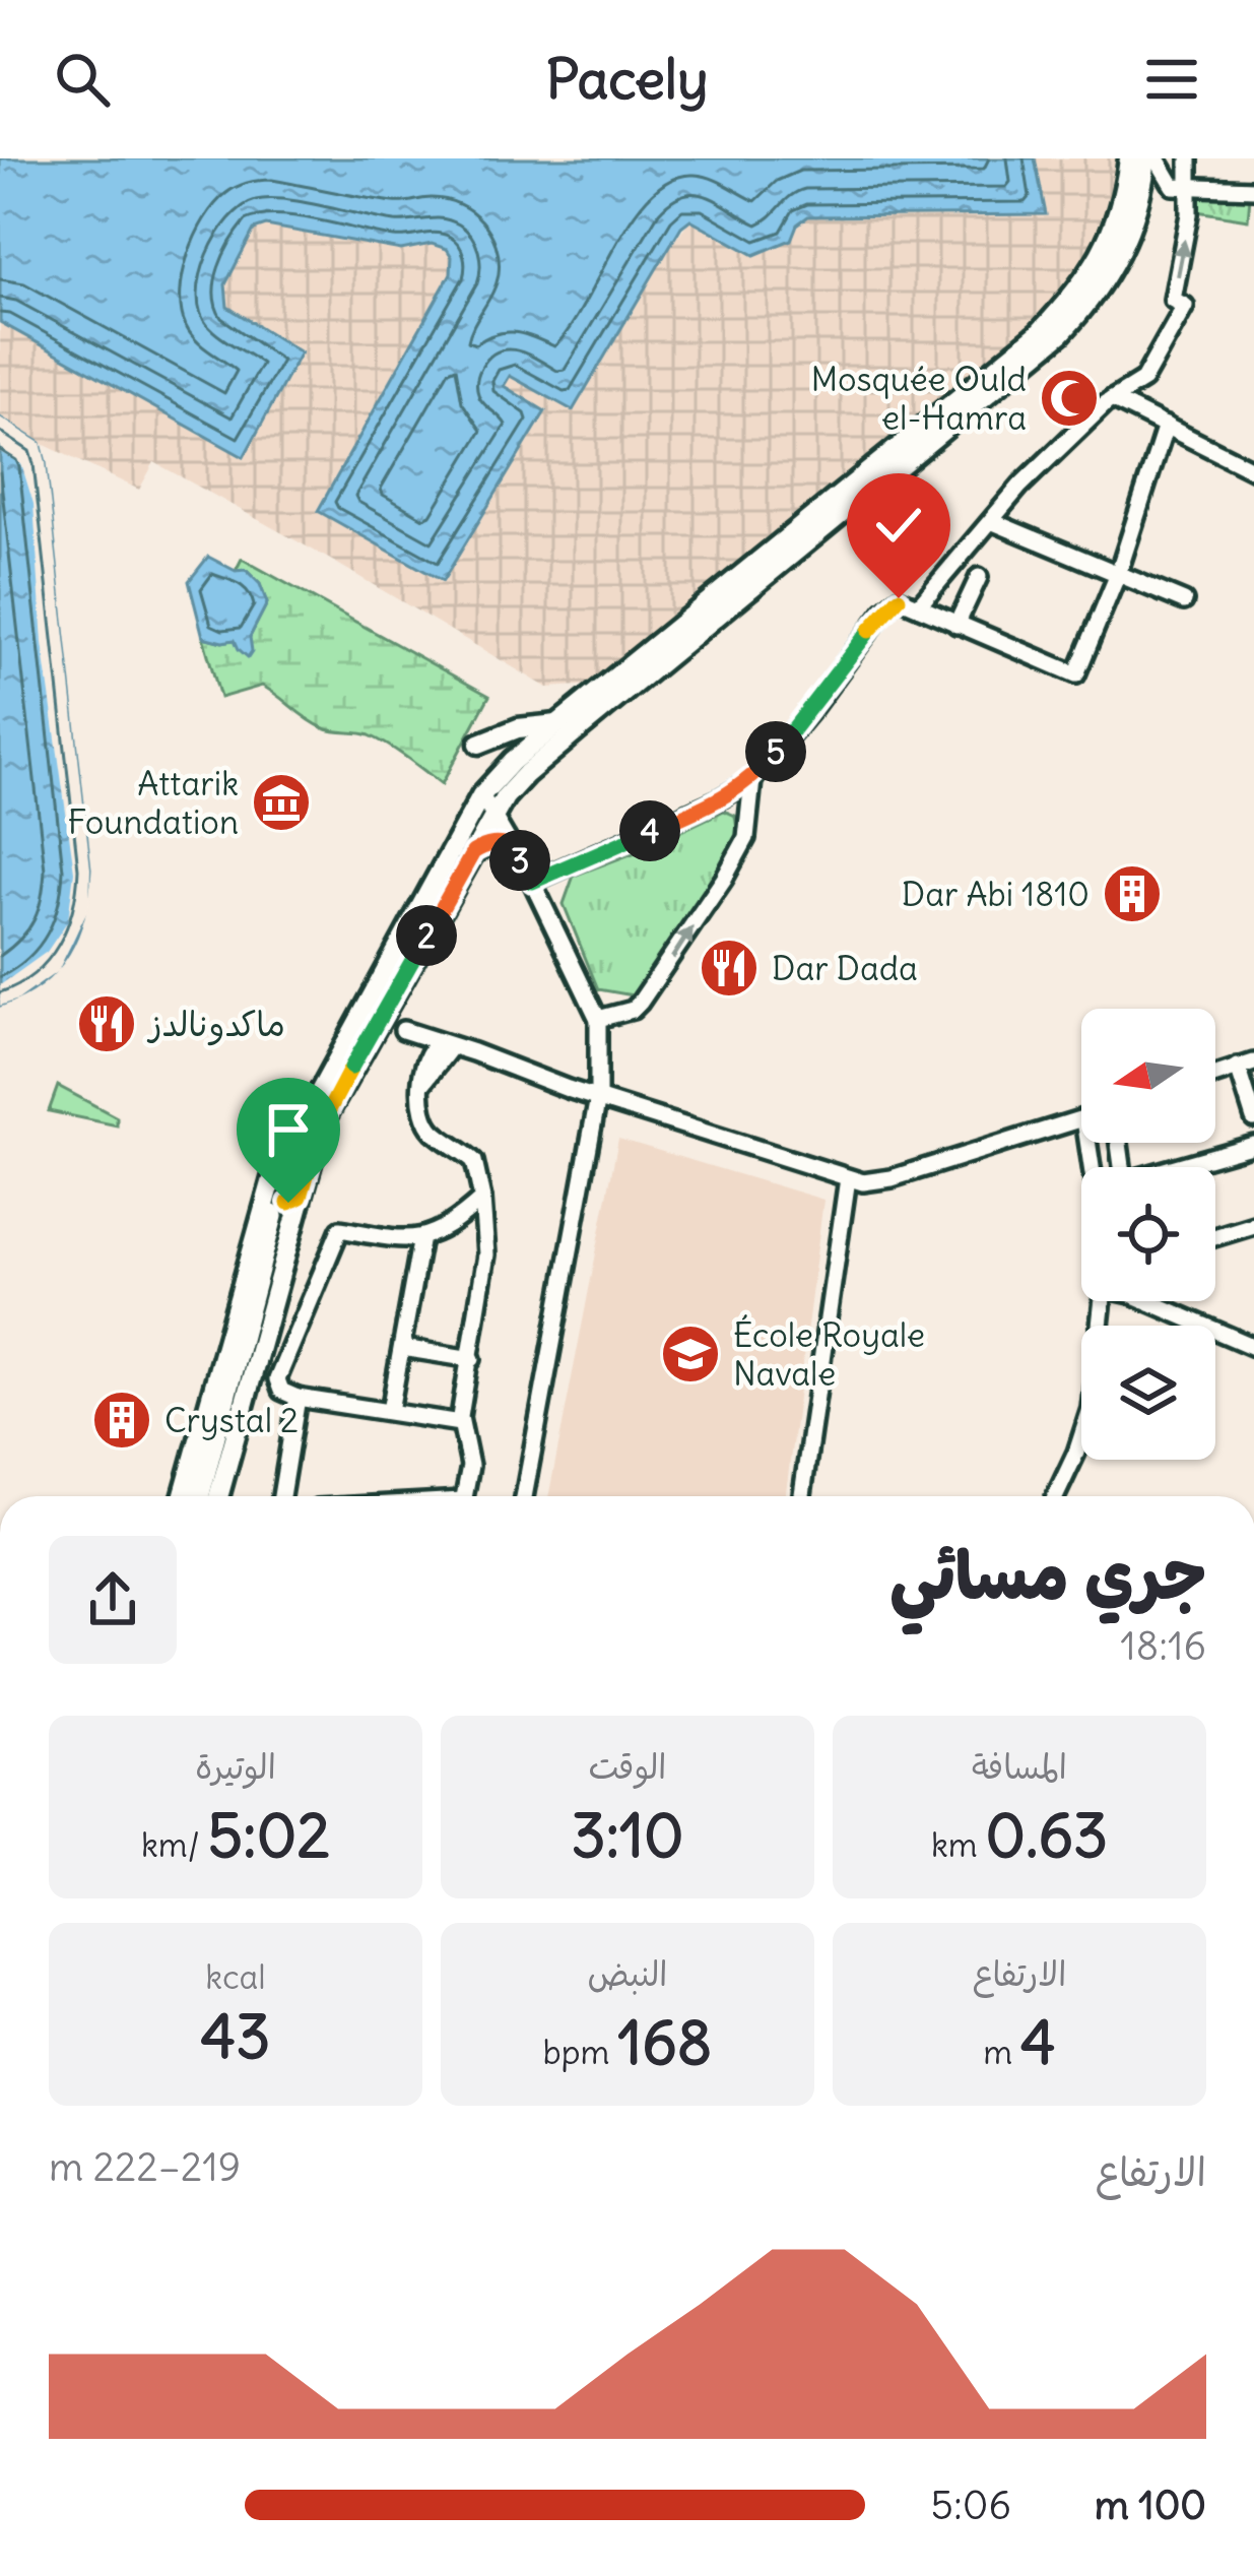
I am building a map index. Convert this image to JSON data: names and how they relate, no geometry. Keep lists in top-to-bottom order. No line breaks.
{"places":{"mosque":["Mosquée Ould el-Hamra"],"museum":["Attarik Foundation"],"building":["Dar Abi 1810","Crystal 2"],"restaurant":["Dar Dada","ماكدونالدز"],"school or university":["École Royale Navale"]},"north":"left","page":{"header":"Pacely","pins":["5","4","3","2"],"heading":["جري مسائي","18:16"],"stats":[["المسافة","0.63 km"],["الوقت","3:10"],["الوتيرة","5:02 /km"],["الارتفاع","4 m"],["النبض","168 bpm"],["kcal","43"]],"chart":["الارتفاع","219–222 m"],"list":[{"name":"100 m","note":"5:06"}]}}
